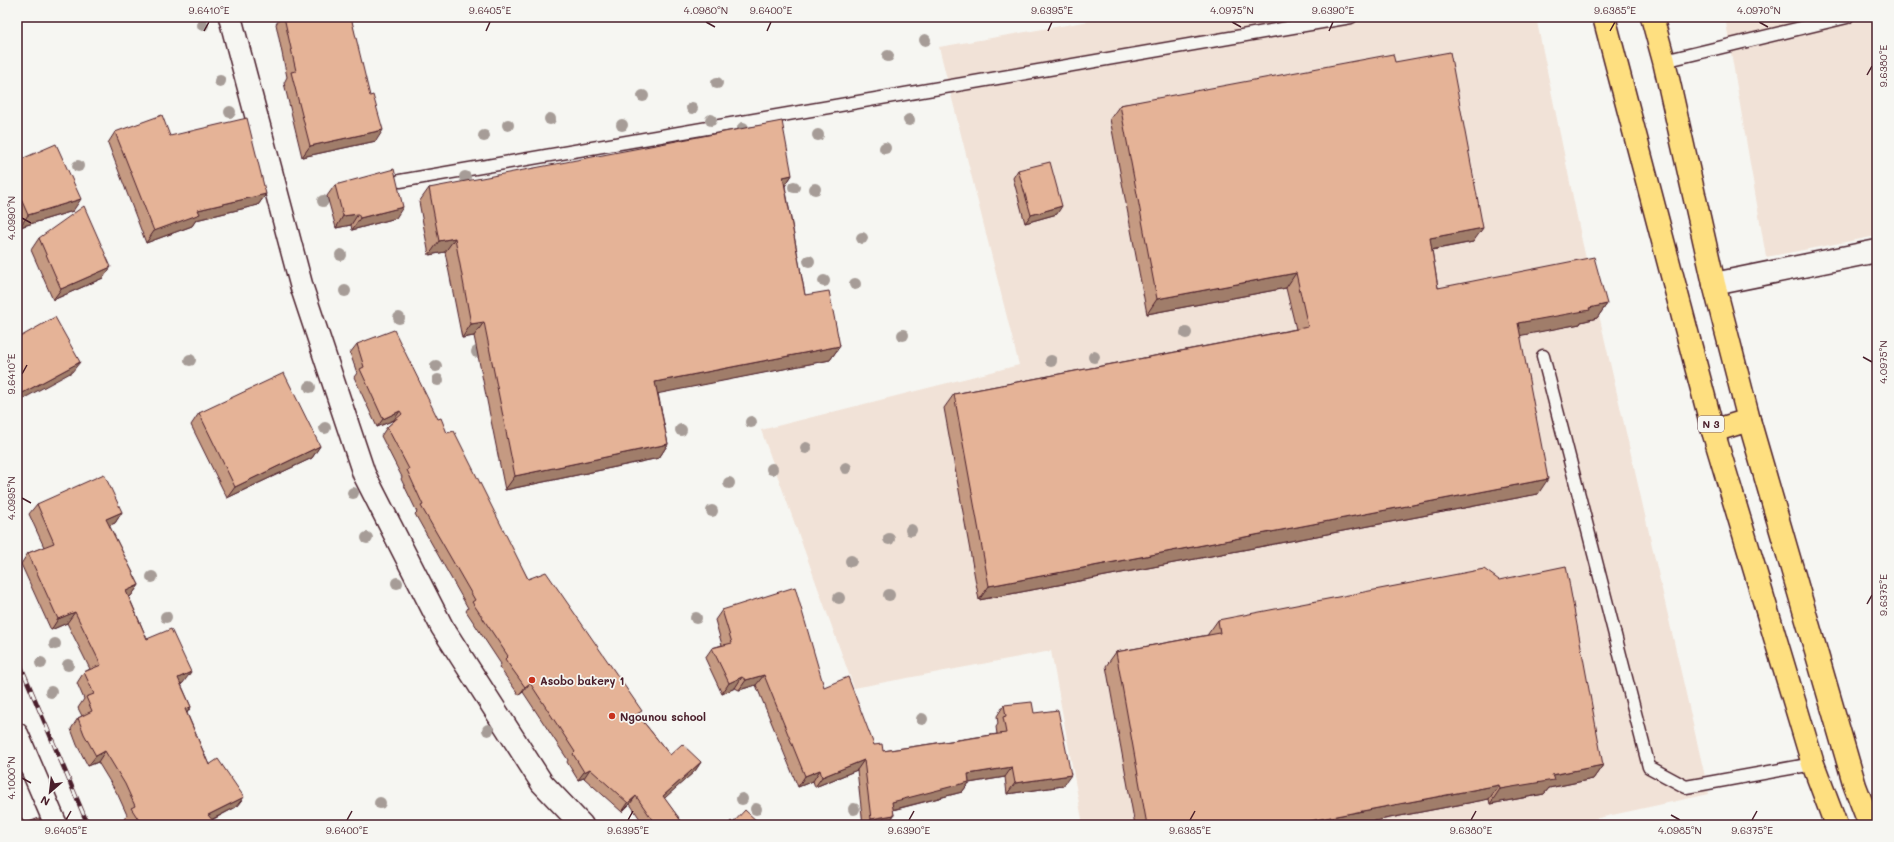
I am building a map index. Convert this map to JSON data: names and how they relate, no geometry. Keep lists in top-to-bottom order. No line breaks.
{"streets":{"highway":["N 3"]},"places":["Asobo bakery 1","Ngounou school"],"north":"bottom left","coordinates":["9.6410°E","9.6405°E","4.0980°N","9.6400°E","9.6395°E","4.0975°N","9.6390°E","9.6385°E","4.0970°N","9.6380°E","4.0990°N","4.0995°N","9.6375°E","4.1000°N","4.0985°N"]}
